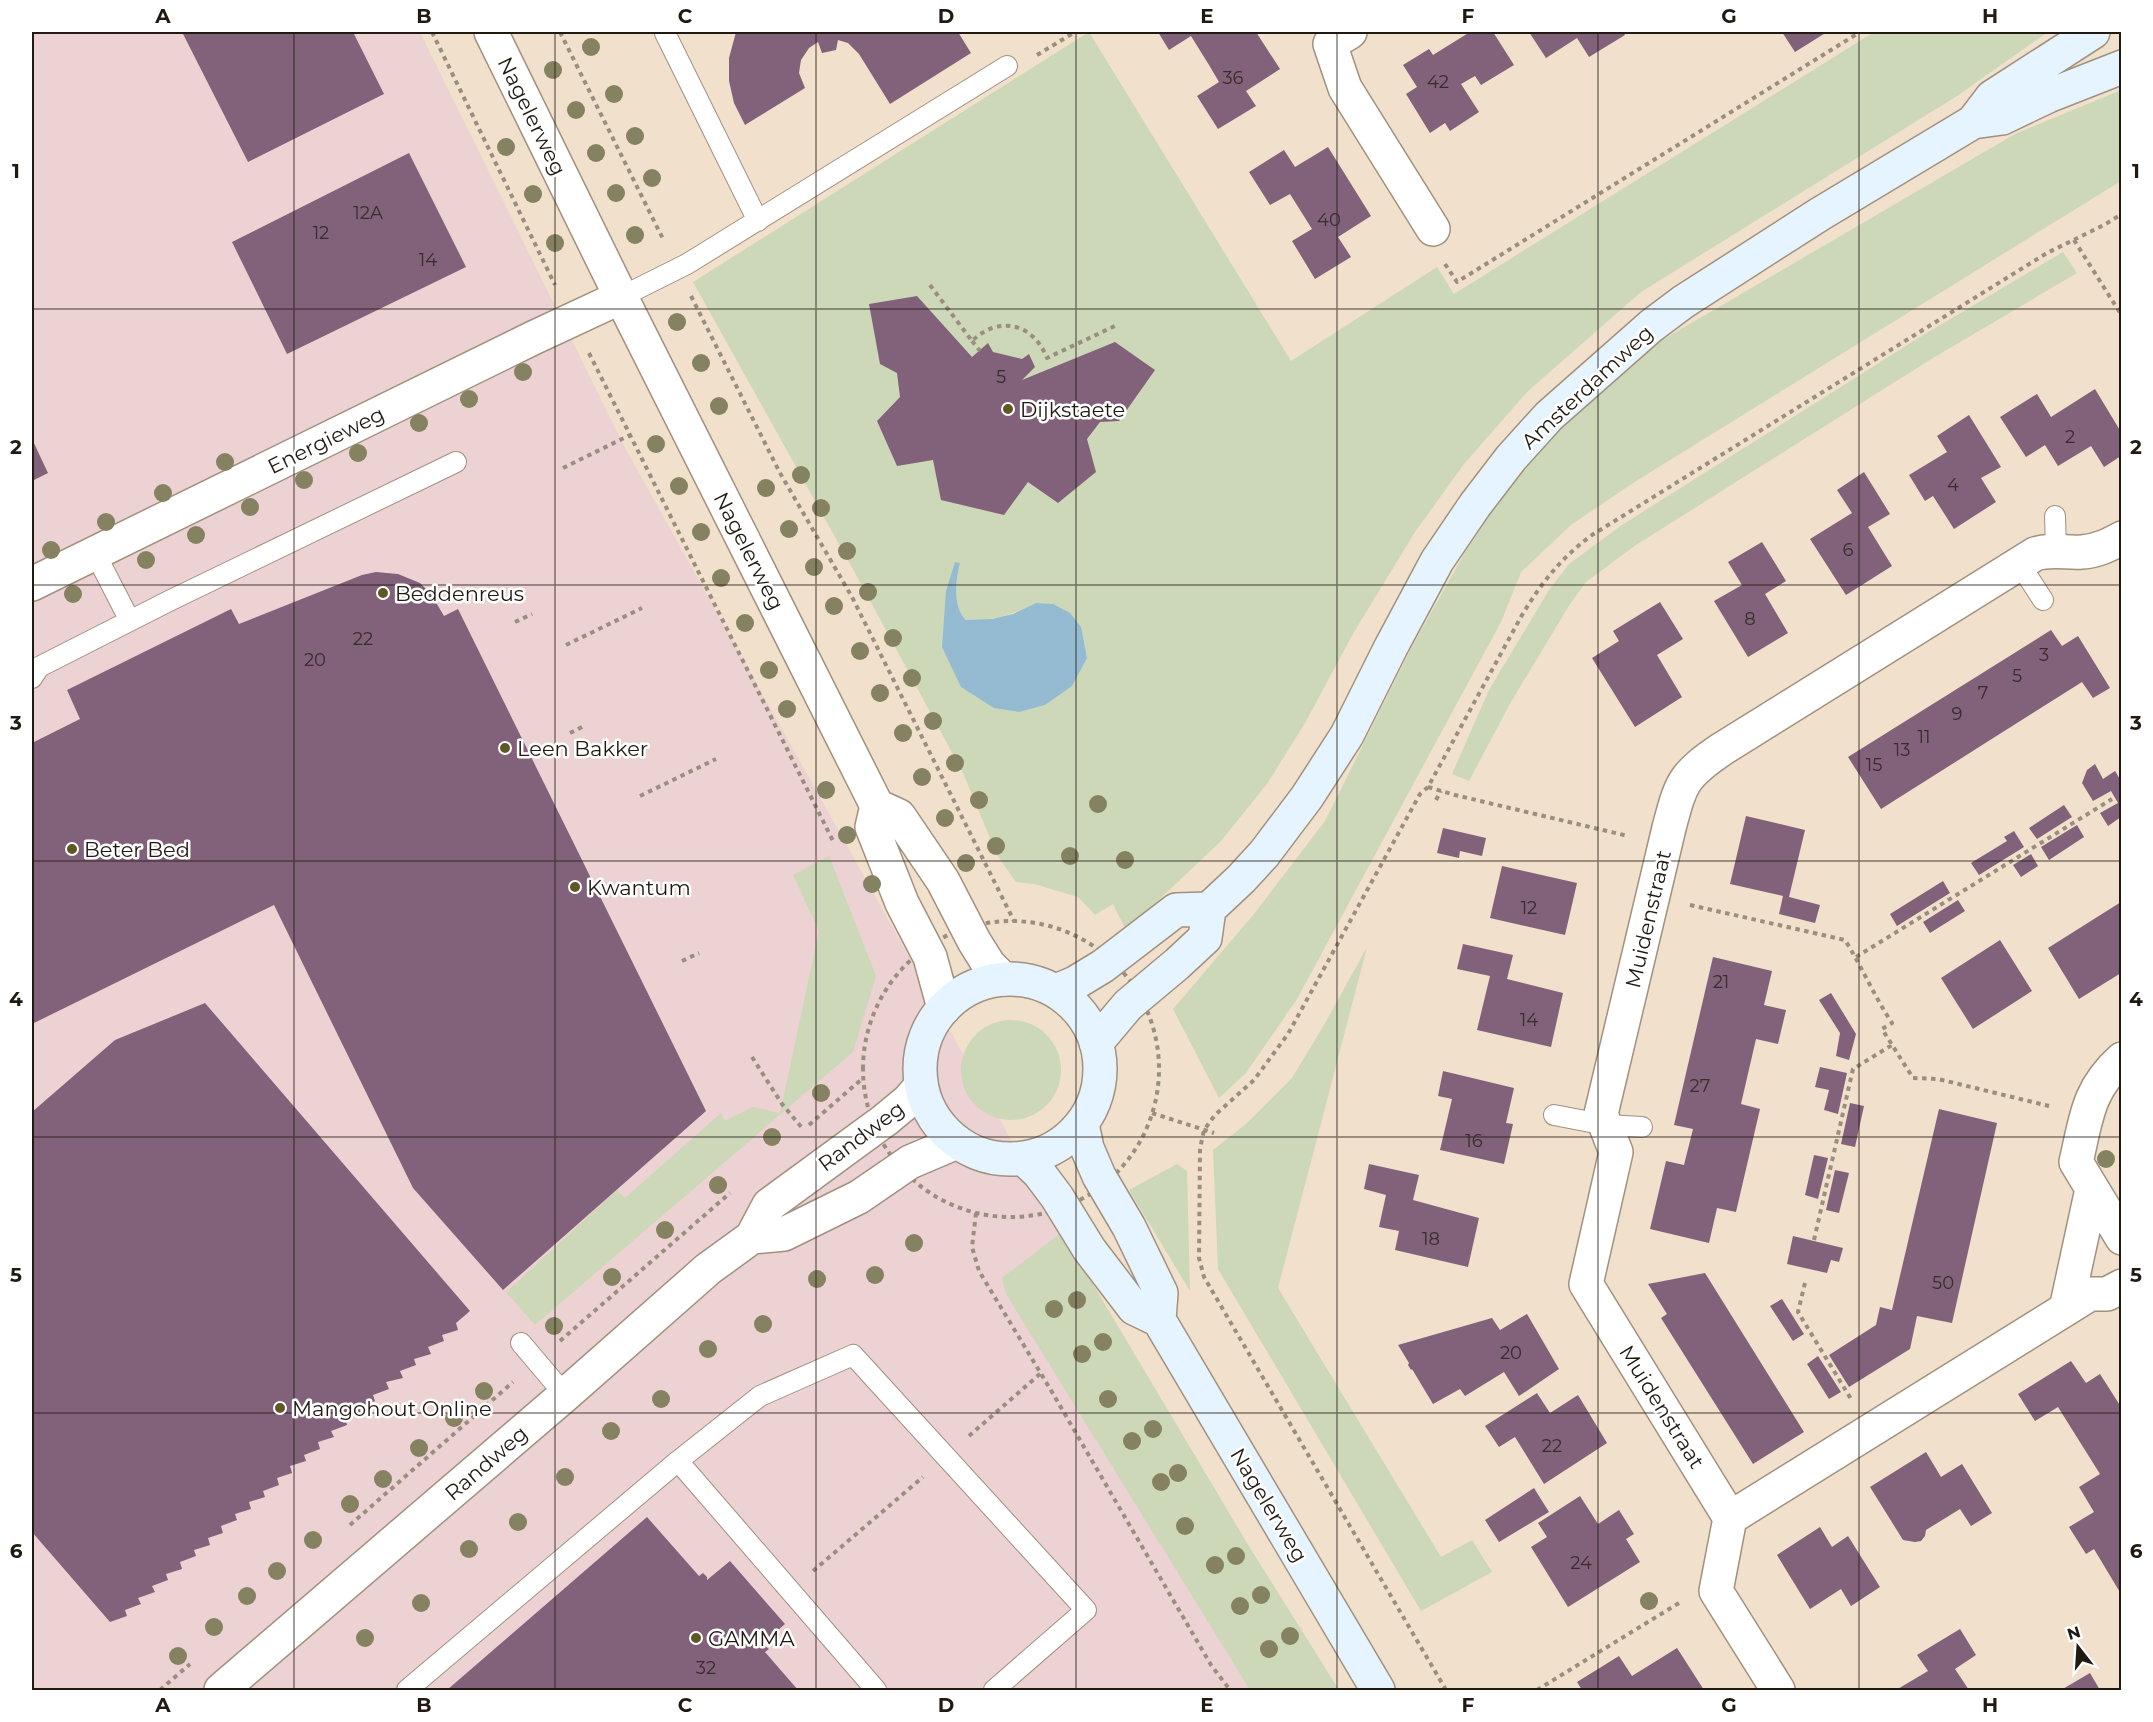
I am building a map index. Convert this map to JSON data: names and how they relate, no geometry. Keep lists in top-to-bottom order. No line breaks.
{"streets":{"main road":["Nagelerweg","Amsterdamweg"],"street":["Energieweg","Muidenstraat","Randweg"]},"crossings":[["Nagelerweg","Energieweg"]],"places":["Dijkstaete","Beddenreus","Leen Bakker","Beter Bed","Kwantum","Mangohout Online","GAMMA"],"house_numbers":["36","42","12A","40","12","14","5","2","4","6","8","22","3","20","5","7","9","11","13","15","12","21","14","27","16","18","50","20","22","24","32"],"north":"top","grid":{"columns":["A","B","C","D","E","F","G","H"],"rows":["1","2","3","4","5","6"]}}
